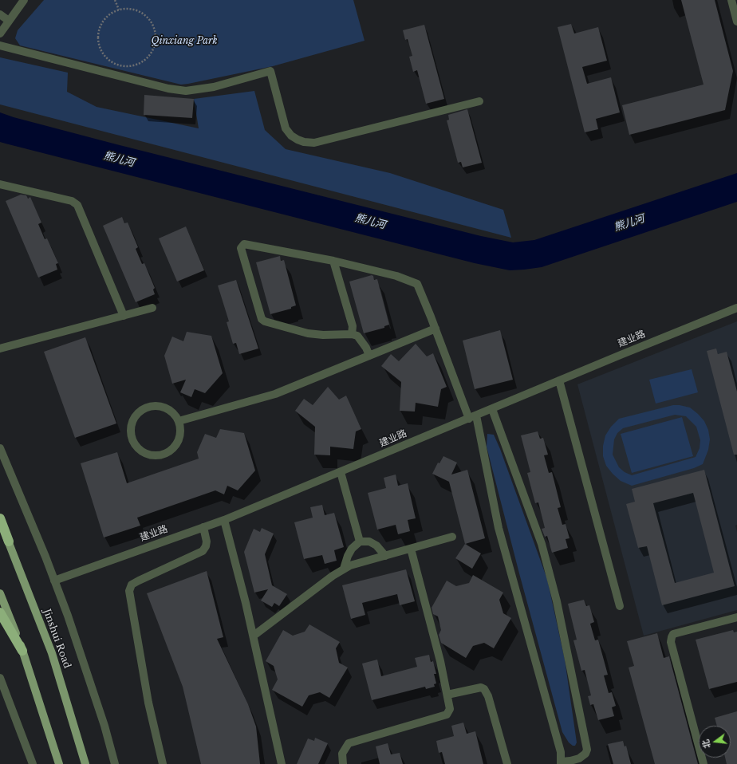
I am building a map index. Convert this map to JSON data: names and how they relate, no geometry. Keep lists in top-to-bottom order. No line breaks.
{"streets":{"main road":["Jinshui Road"],"street":["建业路"]},"water":["熊儿河"],"parks":["Qinxiang Park"],"north":"left"}
